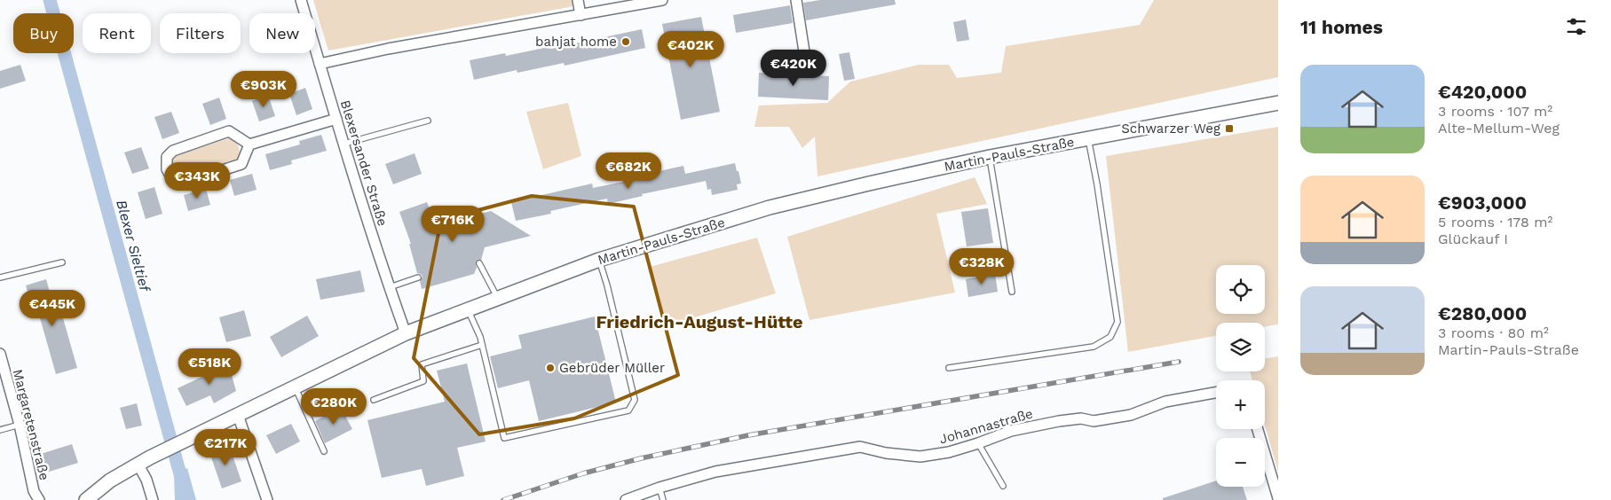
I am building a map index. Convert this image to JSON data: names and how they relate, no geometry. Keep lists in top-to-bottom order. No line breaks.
{"streets":{"street":["Martin-Pauls-Straße","Blexersander Straße","Margaretenstraße","Johannastraße"]},"crossings":[["Martin-Pauls-Straße","Blexersander Straße"]],"districts":["Friedrich-August-Hütte"],"water":["Blexer Sieltief"],"places":{"other":["bahjat home","Gebrüder Müller"],"transit":["Schwarzer Weg"]},"page":{"heading":"11 homes","chip":["Buy","Rent","Filters","New"],"price":["€402K","€420K","€903K","€682K","€343K","€716K","€328K","€445K","€518K","€280K","€217K"],"list":[{"name":"€420,000","note":"3 rooms · 107 m² · Alte-Mellum-Weg"},{"name":"€903,000","note":"5 rooms · 178 m² · Glückauf I"},{"name":"€280,000","note":"3 rooms · 80 m² · Martin-Pauls-Straße"}],"map_buttons":["+","−"]}}
